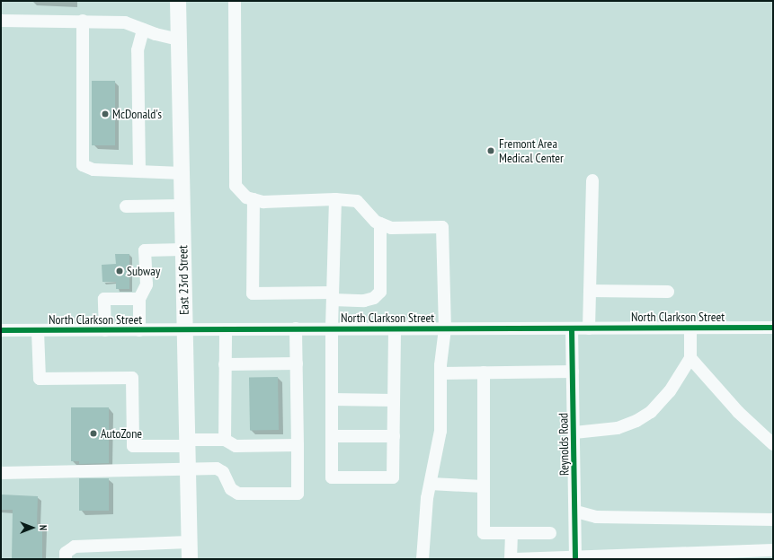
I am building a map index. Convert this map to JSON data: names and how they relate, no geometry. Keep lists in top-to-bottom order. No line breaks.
{"streets":{"main road":["East 23rd Street"],"street":["North Clarkson Street","Reynolds Road"]},"crossings":[["East 23rd Street","North Clarkson Street"],["North Clarkson Street","Reynolds Road"]],"places":["McDonald's","Fremont Area Medical Center","Subway","AutoZone"],"north":"right"}
